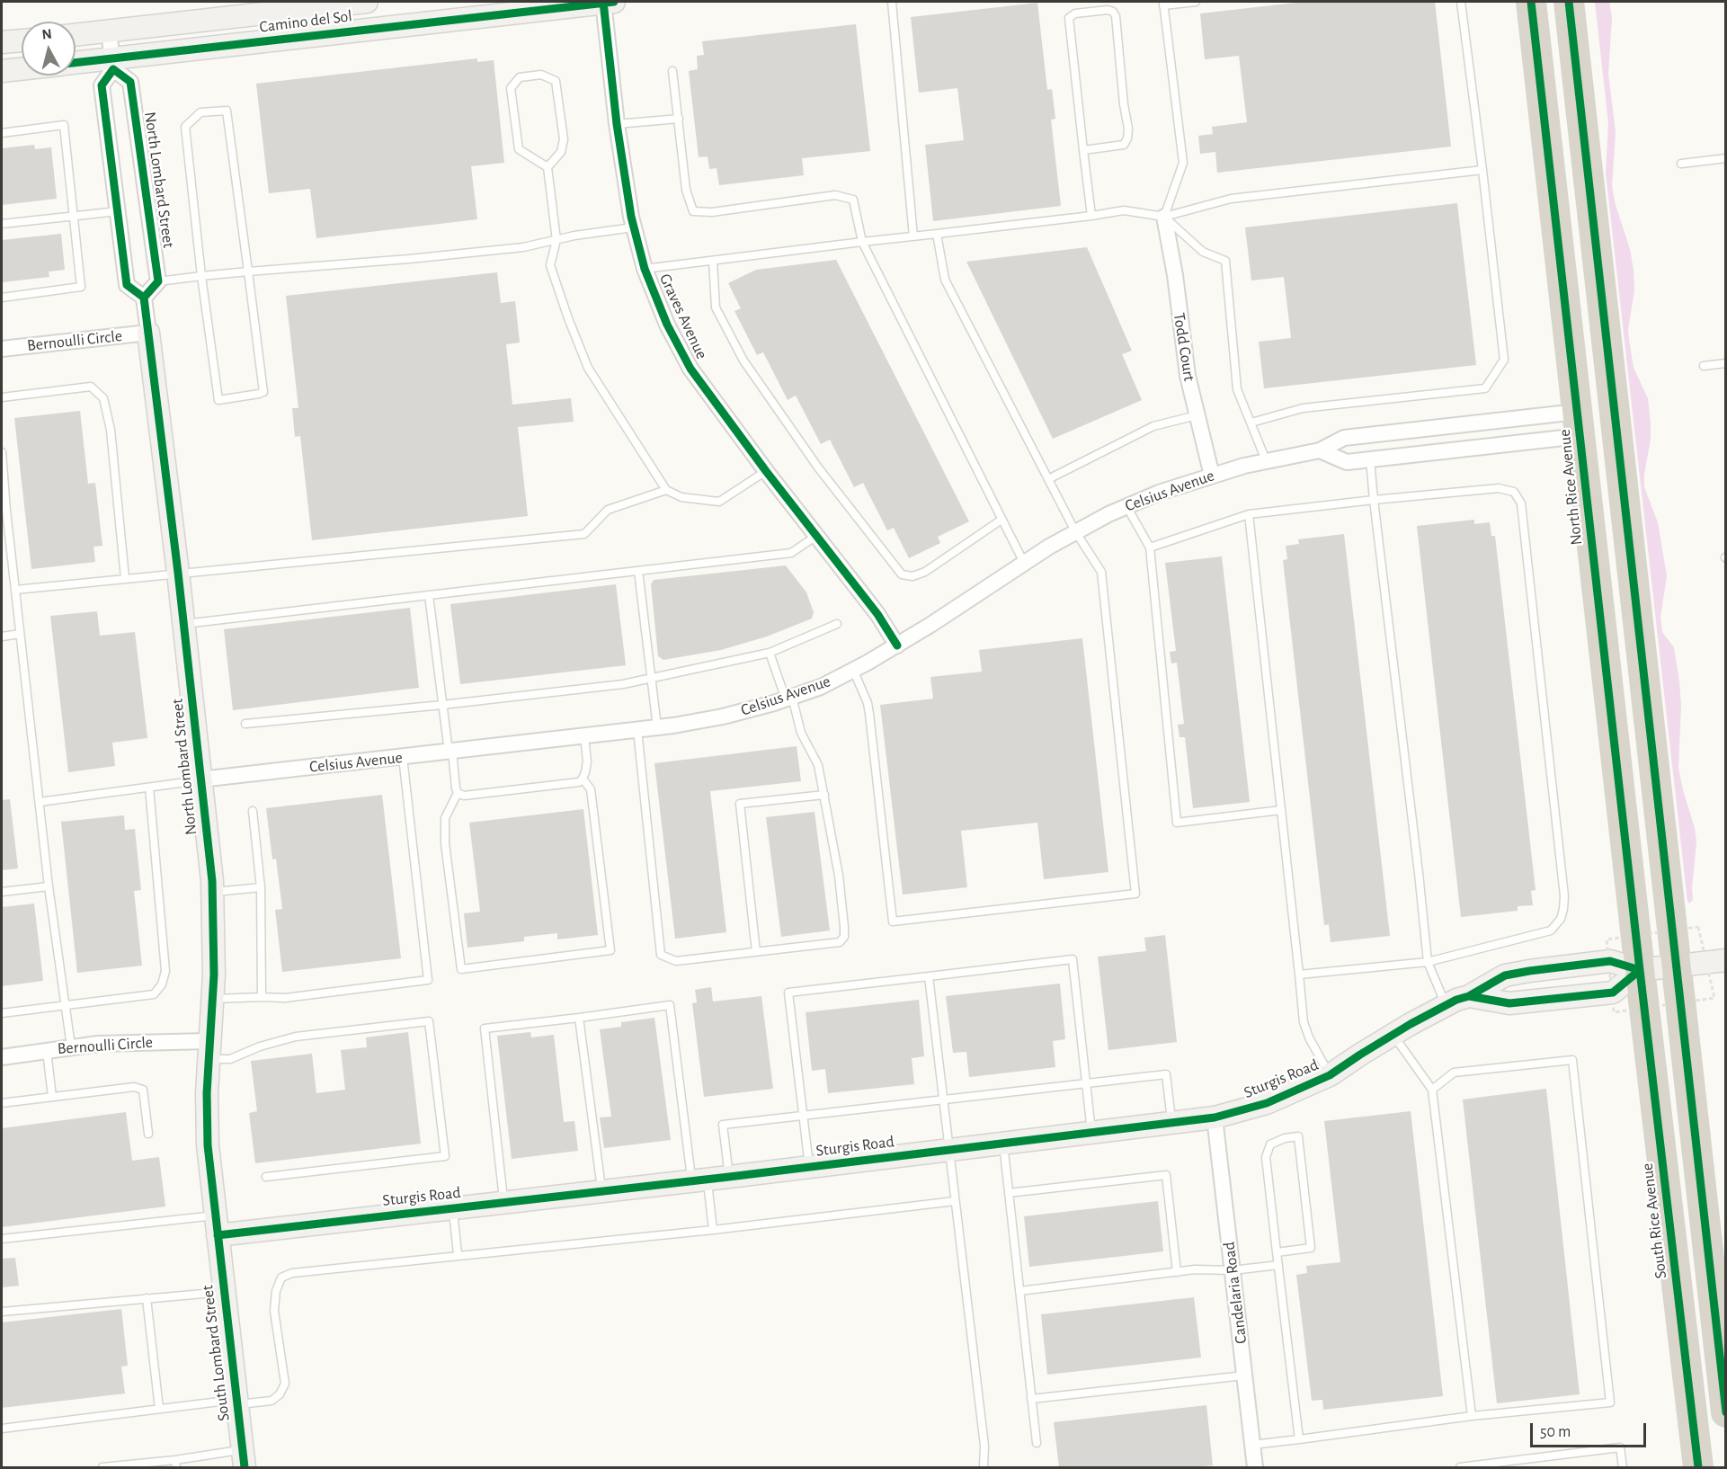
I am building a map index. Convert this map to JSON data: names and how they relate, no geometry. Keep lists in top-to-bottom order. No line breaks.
{"streets":{"highway":["North Rice Avenue","South Rice Avenue"],"street":["Camino del Sol","North Lombard Street","Graves Avenue","Bernoulli Circle","Todd Court","Celsius Avenue","Sturgis Road","Candelaria Road","South Lombard Street"]},"crossings":[["Camino del Sol","North Lombard Street"],["Camino del Sol","Graves Avenue"],["North Lombard Street","Bernoulli Circle"],["North Lombard Street","Celsius Avenue"],["North Lombard Street","Sturgis Road"],["North Lombard Street","South Lombard Street"],["Graves Avenue","Celsius Avenue"],["Todd Court","Celsius Avenue"],["North Rice Avenue","Celsius Avenue"],["North Rice Avenue","Sturgis Road"],["North Rice Avenue","South Rice Avenue"],["Sturgis Road","South Rice Avenue"],["Sturgis Road","Candelaria Road"],["Sturgis Road","South Lombard Street"]],"scale_bar":"50 m","north":"top"}
